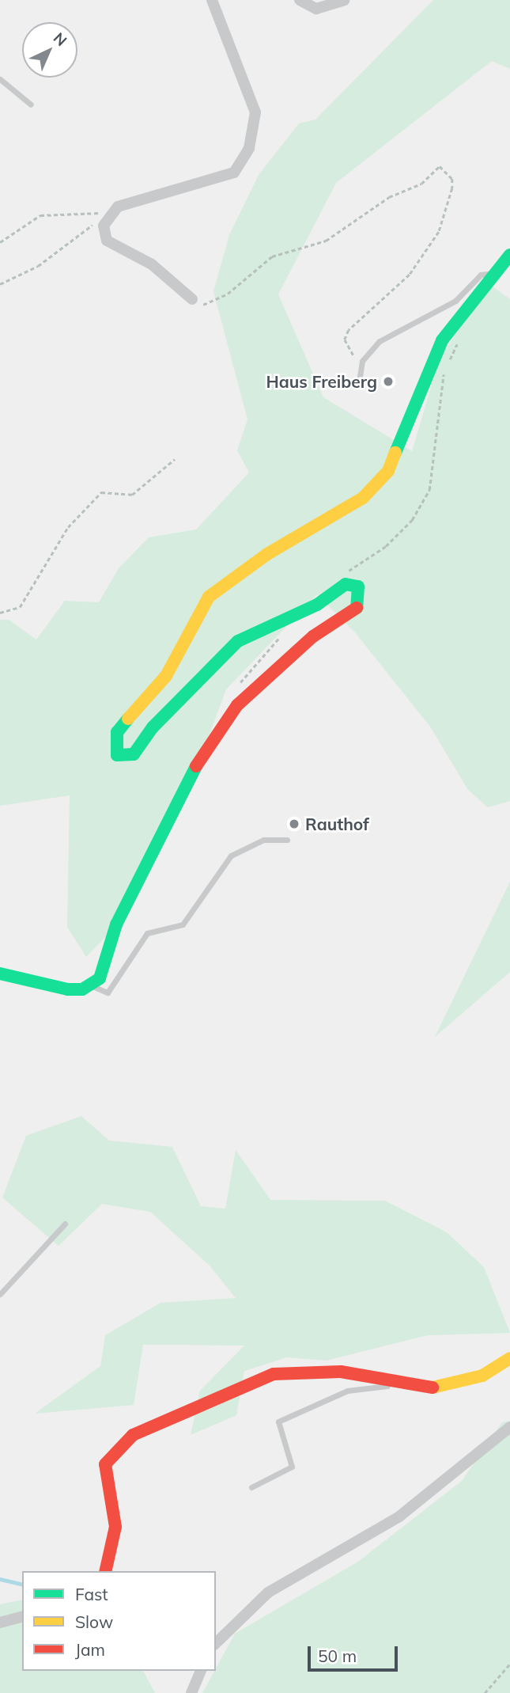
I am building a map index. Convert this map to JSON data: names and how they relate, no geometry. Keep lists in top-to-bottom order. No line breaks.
{"places":["Haus Freiberg","Rauthof"],"legend":["Fast","Slow","Jam"],"scale_bar":"50 m","north":"top right"}
